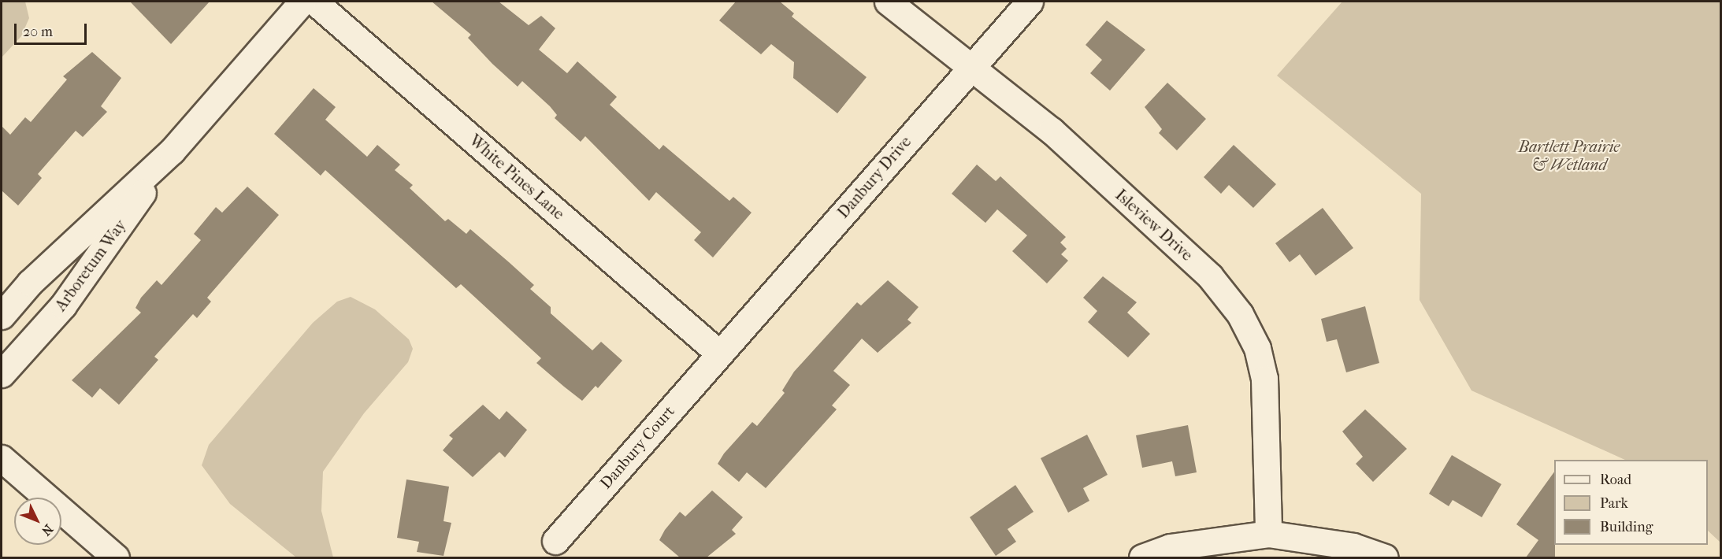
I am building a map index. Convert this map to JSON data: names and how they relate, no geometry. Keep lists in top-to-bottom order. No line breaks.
{"streets":{"street":["White Pines Lane","Danbury Drive","Isleview Drive","Arboretum Way","Danbury Court"]},"crossings":[["White Pines Lane","Danbury Drive"],["White Pines Lane","Danbury Court"],["Danbury Drive","Isleview Drive"],["Danbury Drive","Danbury Court"]],"parks":["Bartlett Prairie & Wetland"],"legend":["Road","Park","Building"],"scale_bar":"20 m","north":"bottom right"}
